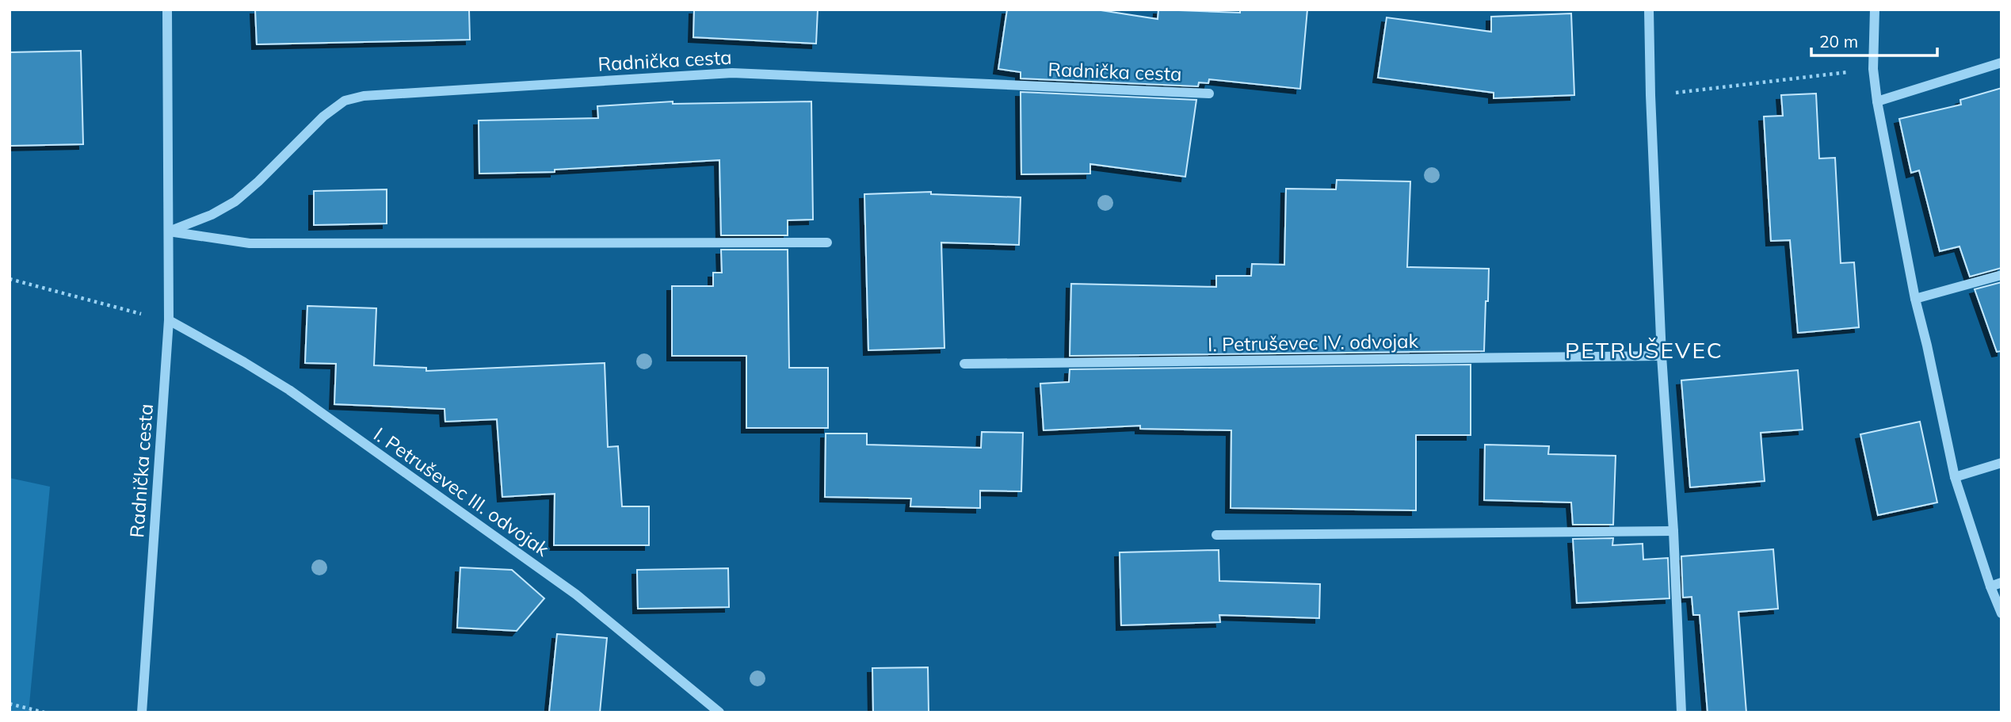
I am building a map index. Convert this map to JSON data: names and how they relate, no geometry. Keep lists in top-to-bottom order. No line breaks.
{"streets":{"street":["Radnička cesta","I. Petruševec IV. odvojak","I. Petruševec III. odvojak"]},"crossings":[["Radnička cesta","I. Petruševec III. odvojak"]],"districts":["PETRUŠEVEC"],"scale_bar":"20 m"}
